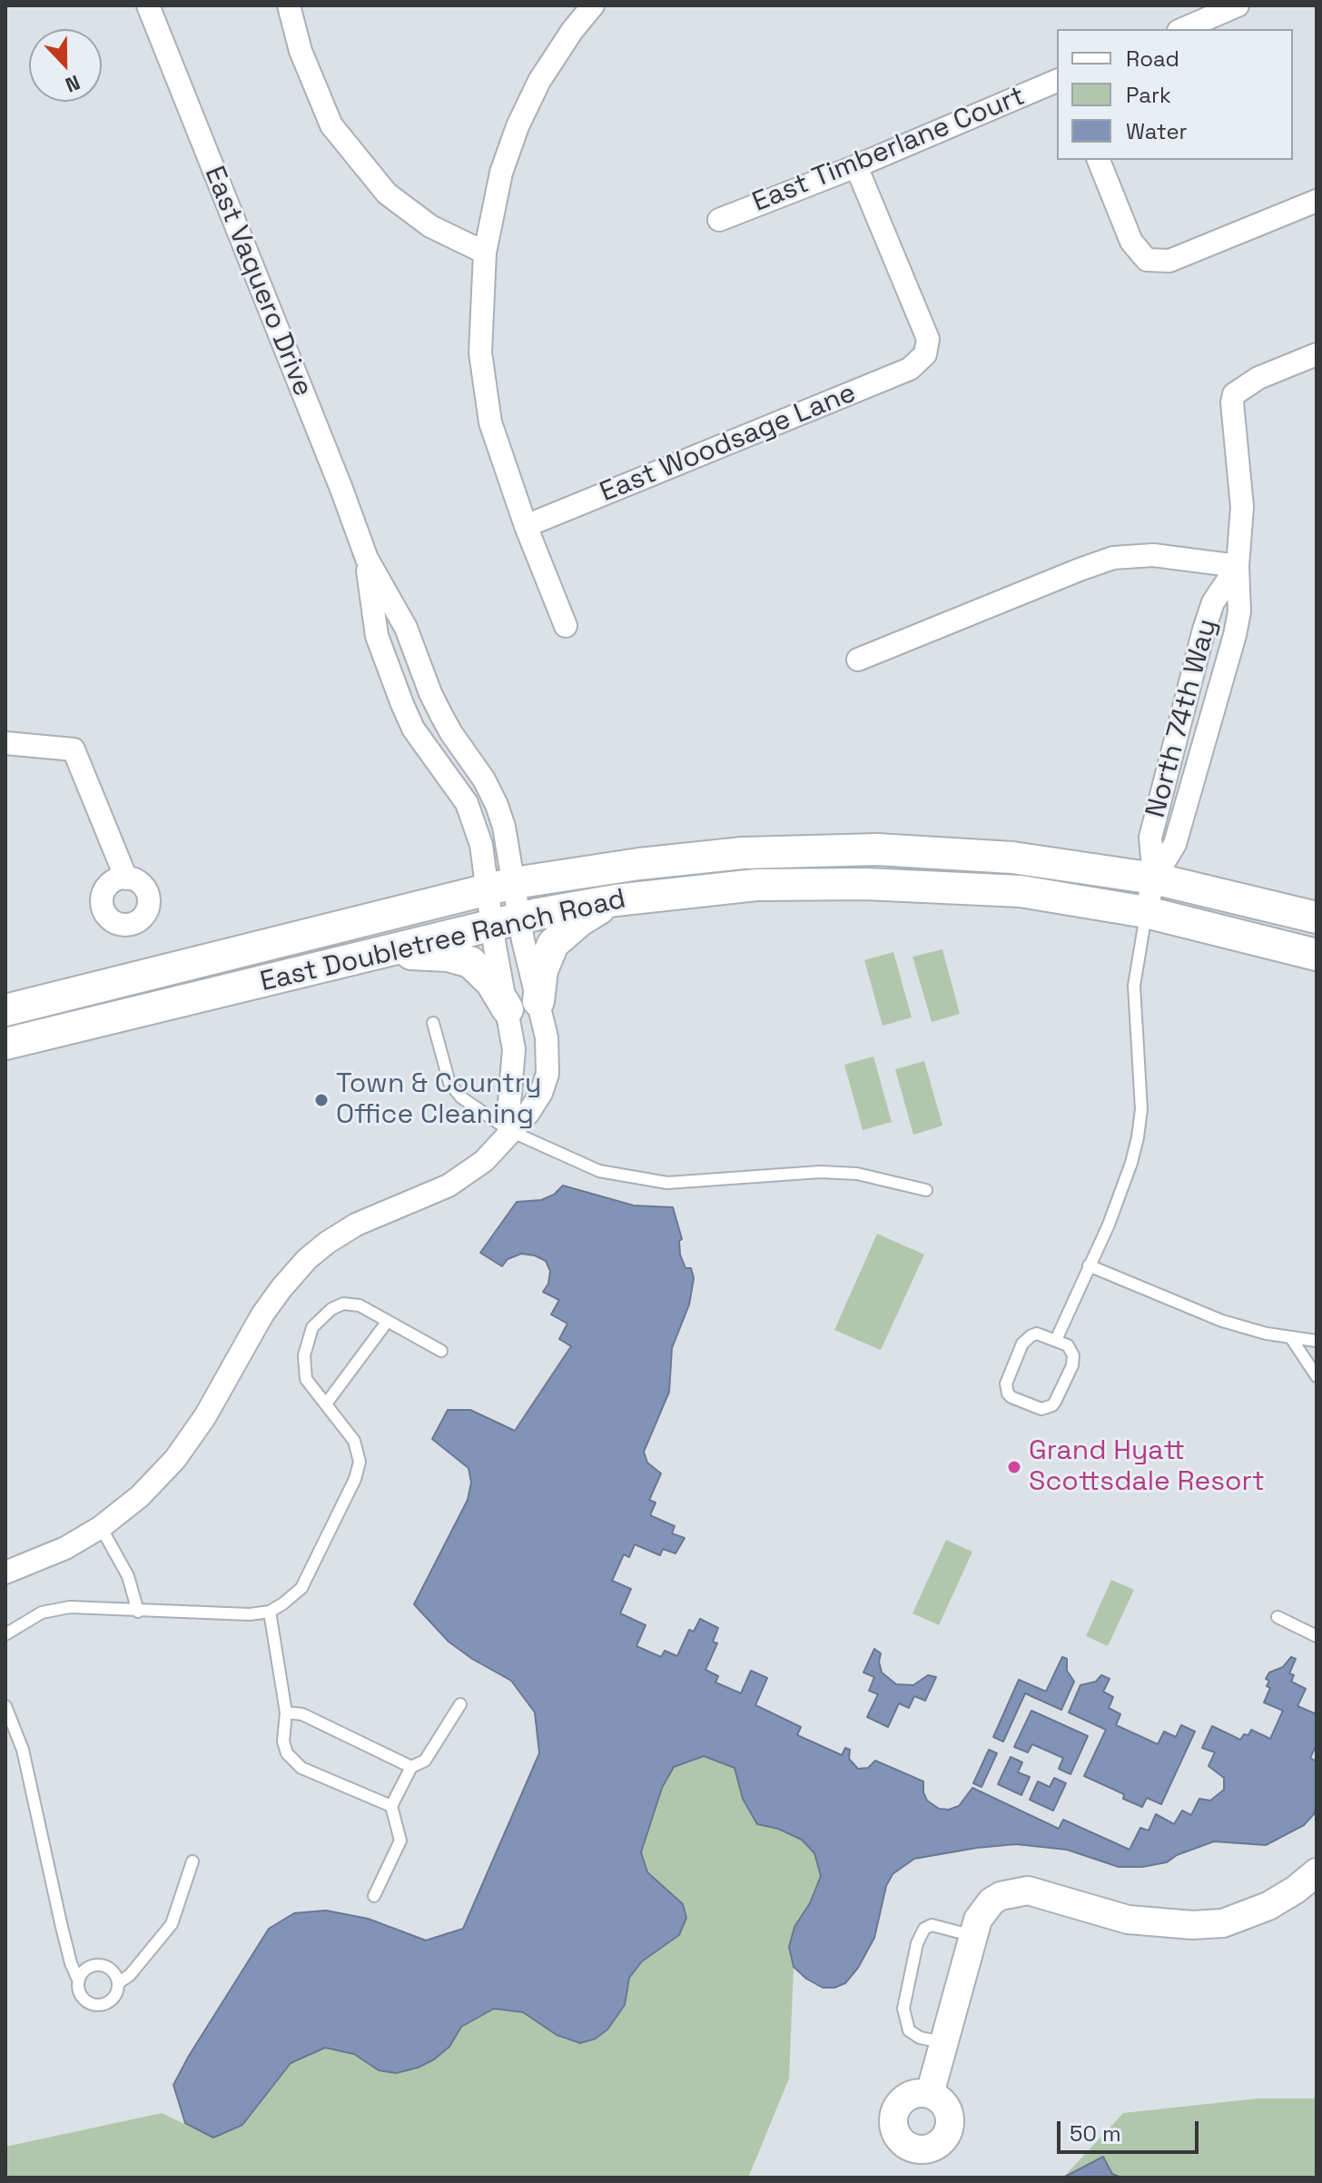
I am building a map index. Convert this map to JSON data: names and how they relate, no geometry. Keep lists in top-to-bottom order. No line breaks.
{"streets":{"main road":["East Doubletree Ranch Road"],"street":["East Timberlane Court","East Vaquero Drive","East Woodsage Lane","North 74th Way"]},"crossings":[["East Timberlane Court","East Woodsage Lane"],["East Vaquero Drive","East Doubletree Ranch Road"],["North 74th Way","East Doubletree Ranch Road"]],"places":["Town & Country Office Cleaning","Grand Hyatt Scottsdale Resort"],"legend":["Road","Park","Water"],"scale_bar":"50 m","north":"bottom"}
